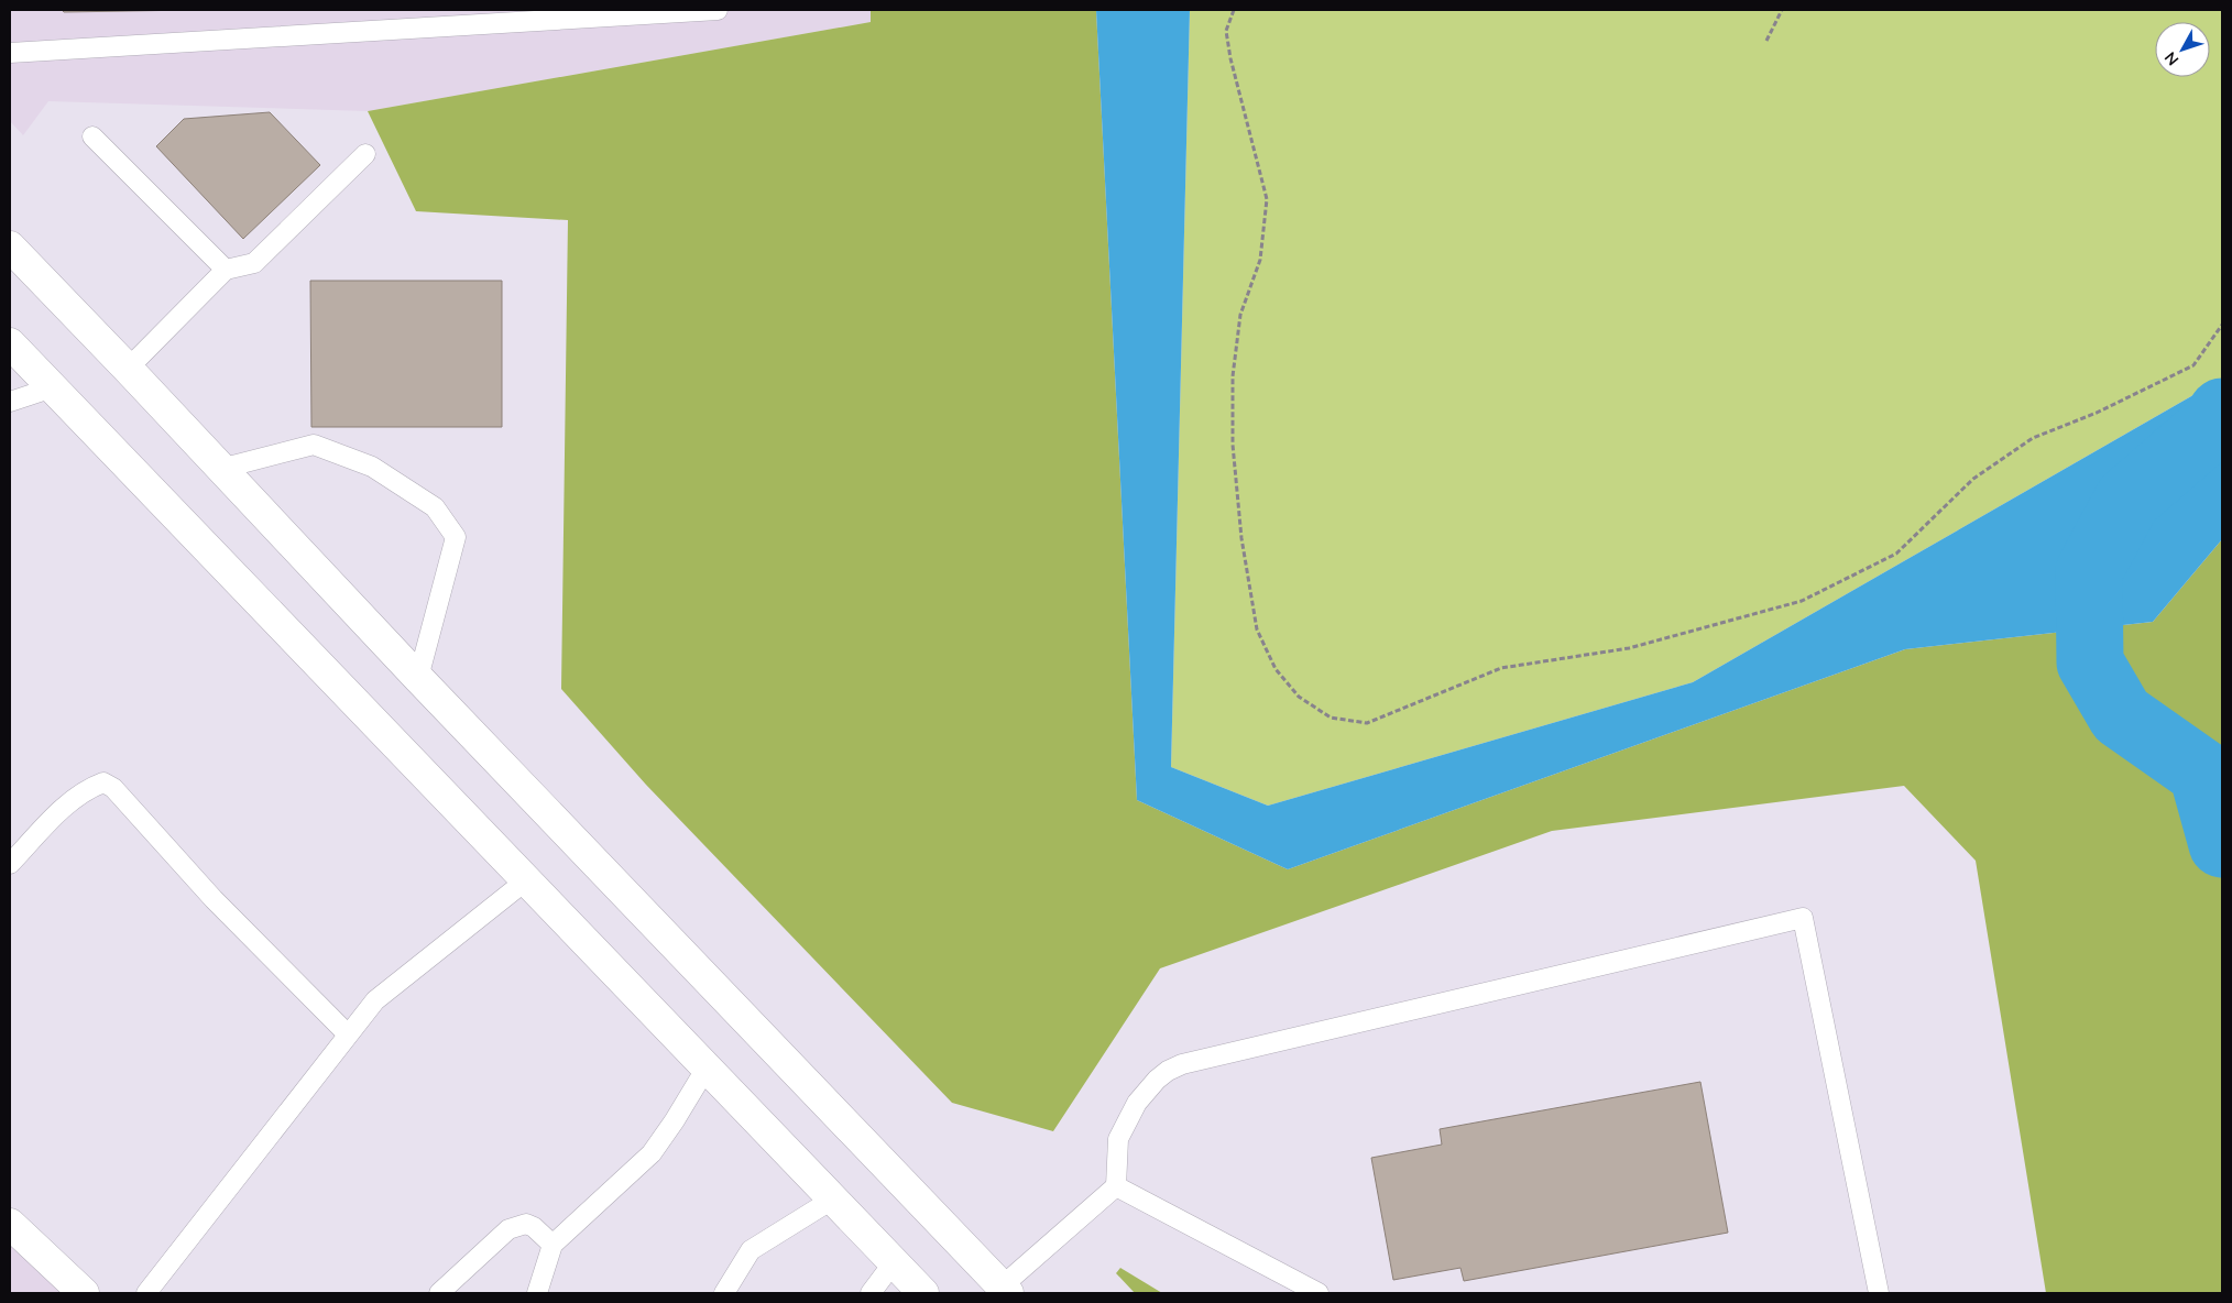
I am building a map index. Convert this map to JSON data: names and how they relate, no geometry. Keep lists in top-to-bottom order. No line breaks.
{"north":"bottom left"}
